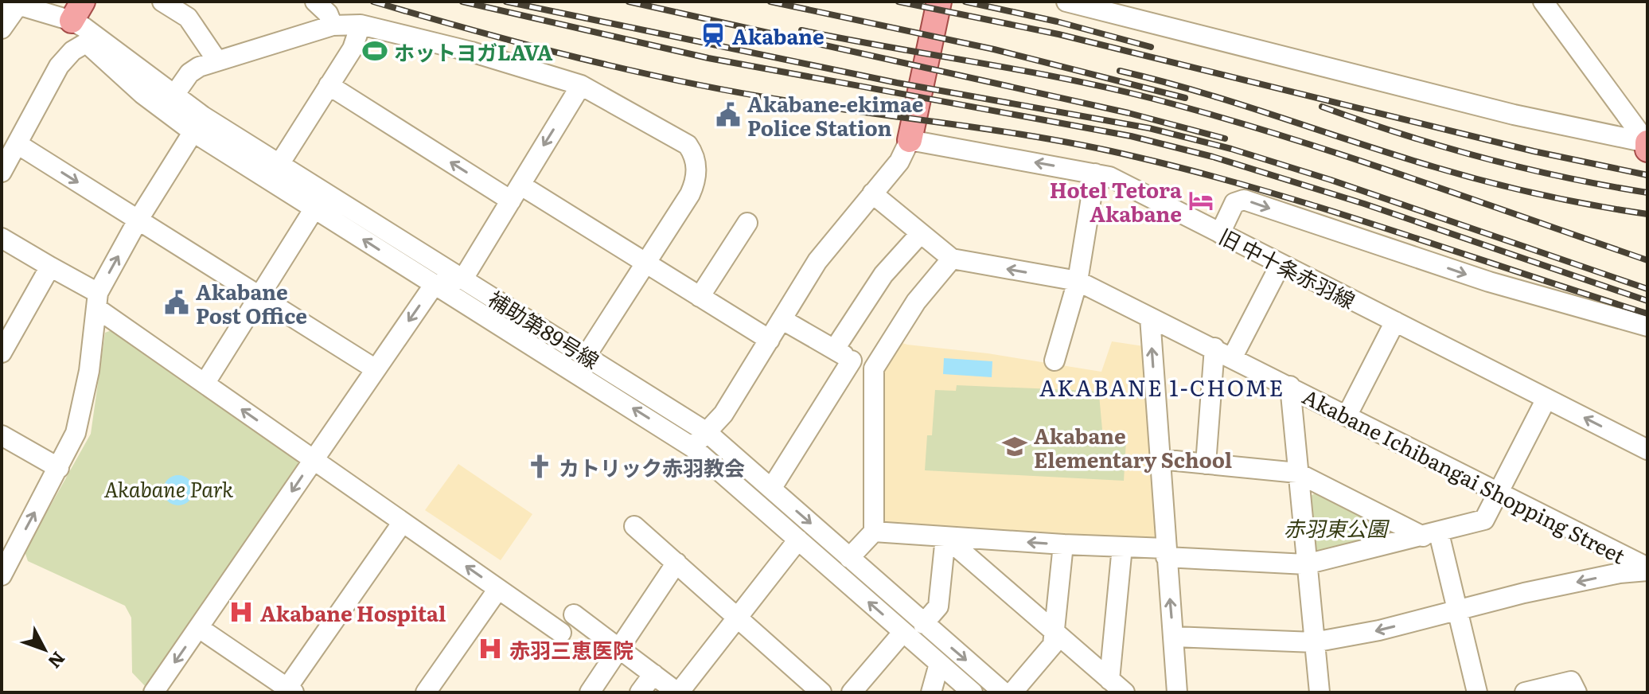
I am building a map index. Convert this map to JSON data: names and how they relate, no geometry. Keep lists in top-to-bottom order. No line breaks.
{"streets":{"street":["旧 中十条赤羽線","補助第89号線","Akabane Ichibangai Shopping Street"]},"districts":["AKABANE 1-CHOME"],"parks":["Akabane Park","赤羽東公園"],"places":{"station":["Akabane"],"sports":["ホットヨガLAVA"],"public building":["Akabane-ekimae Police Station","Akabane Post Office"],"hotel":["Hotel Tetora Akabane"],"school or university":["Akabane Elementary School"],"church":["カトリック赤羽教会"],"hospital":["Akabane Hospital","赤羽三恵医院"]},"north":"bottom right"}
